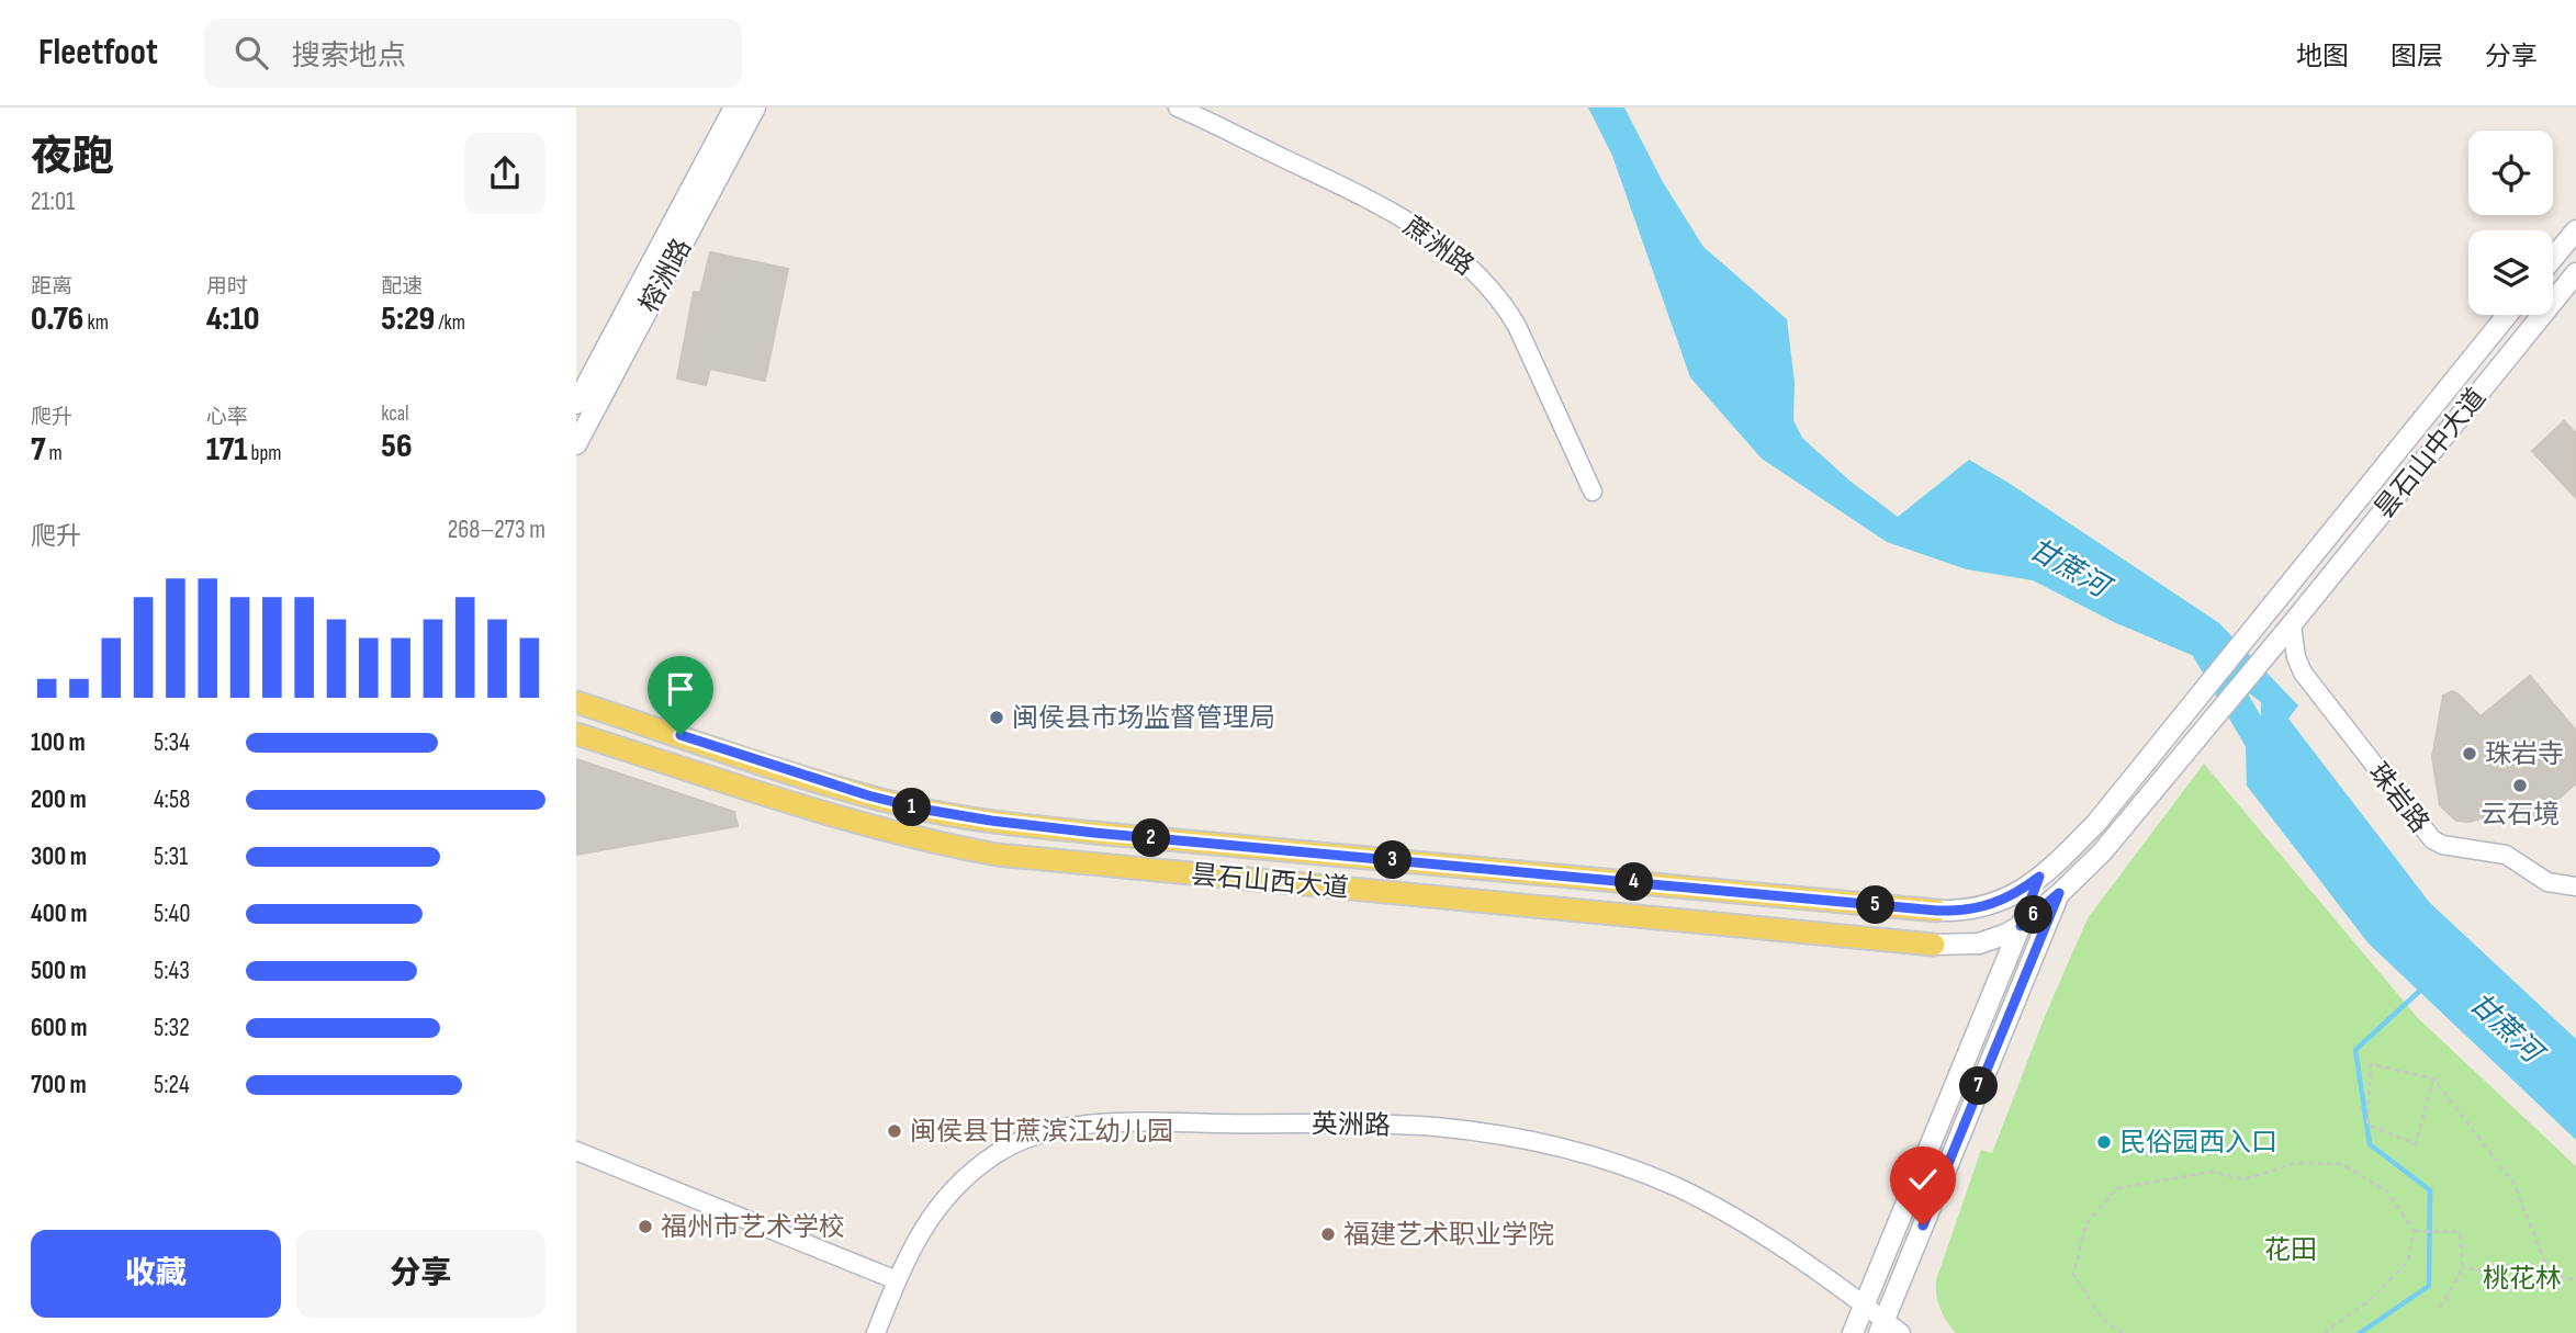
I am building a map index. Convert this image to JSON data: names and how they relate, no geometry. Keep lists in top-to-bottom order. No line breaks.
{"streets":{"main road":["榕洲路","昙石山中大道","昙石山西大道"],"street":["蔗洲路","珠岩路","英洲路"]},"crossings":[["昙石山中大道","珠岩路"]],"water":["甘蔗河"],"parks":["花田","桃花林"],"places":["闽侯县市场监督管理局","珠岩寺","云石境","闽侯县甘蔗滨江幼儿园","民俗园西入口","福州市艺术学校","福建艺术职业学院"],"page":{"header":"Fleetfoot","search":"搜索地点","nav":["地图","图层","分享"],"heading":["夜跑","21:01"],"stats":[["距离","0.76 km"],["用时","4:10"],["配速","5:29 /km"],["爬升","7 m"],["心率","171 bpm"],["kcal","56"]],"chart":["爬升","268–273 m"],"list":[{"name":"100 m","note":"5:34"},{"name":"200 m","note":"4:58"},{"name":"300 m","note":"5:31"},{"name":"400 m","note":"5:40"},{"name":"500 m","note":"5:43"},{"name":"600 m","note":"5:32"},{"name":"700 m","note":"5:24"}],"pins":["1","2","3","4","5","6","7"],"buttons":["收藏","分享"]}}
